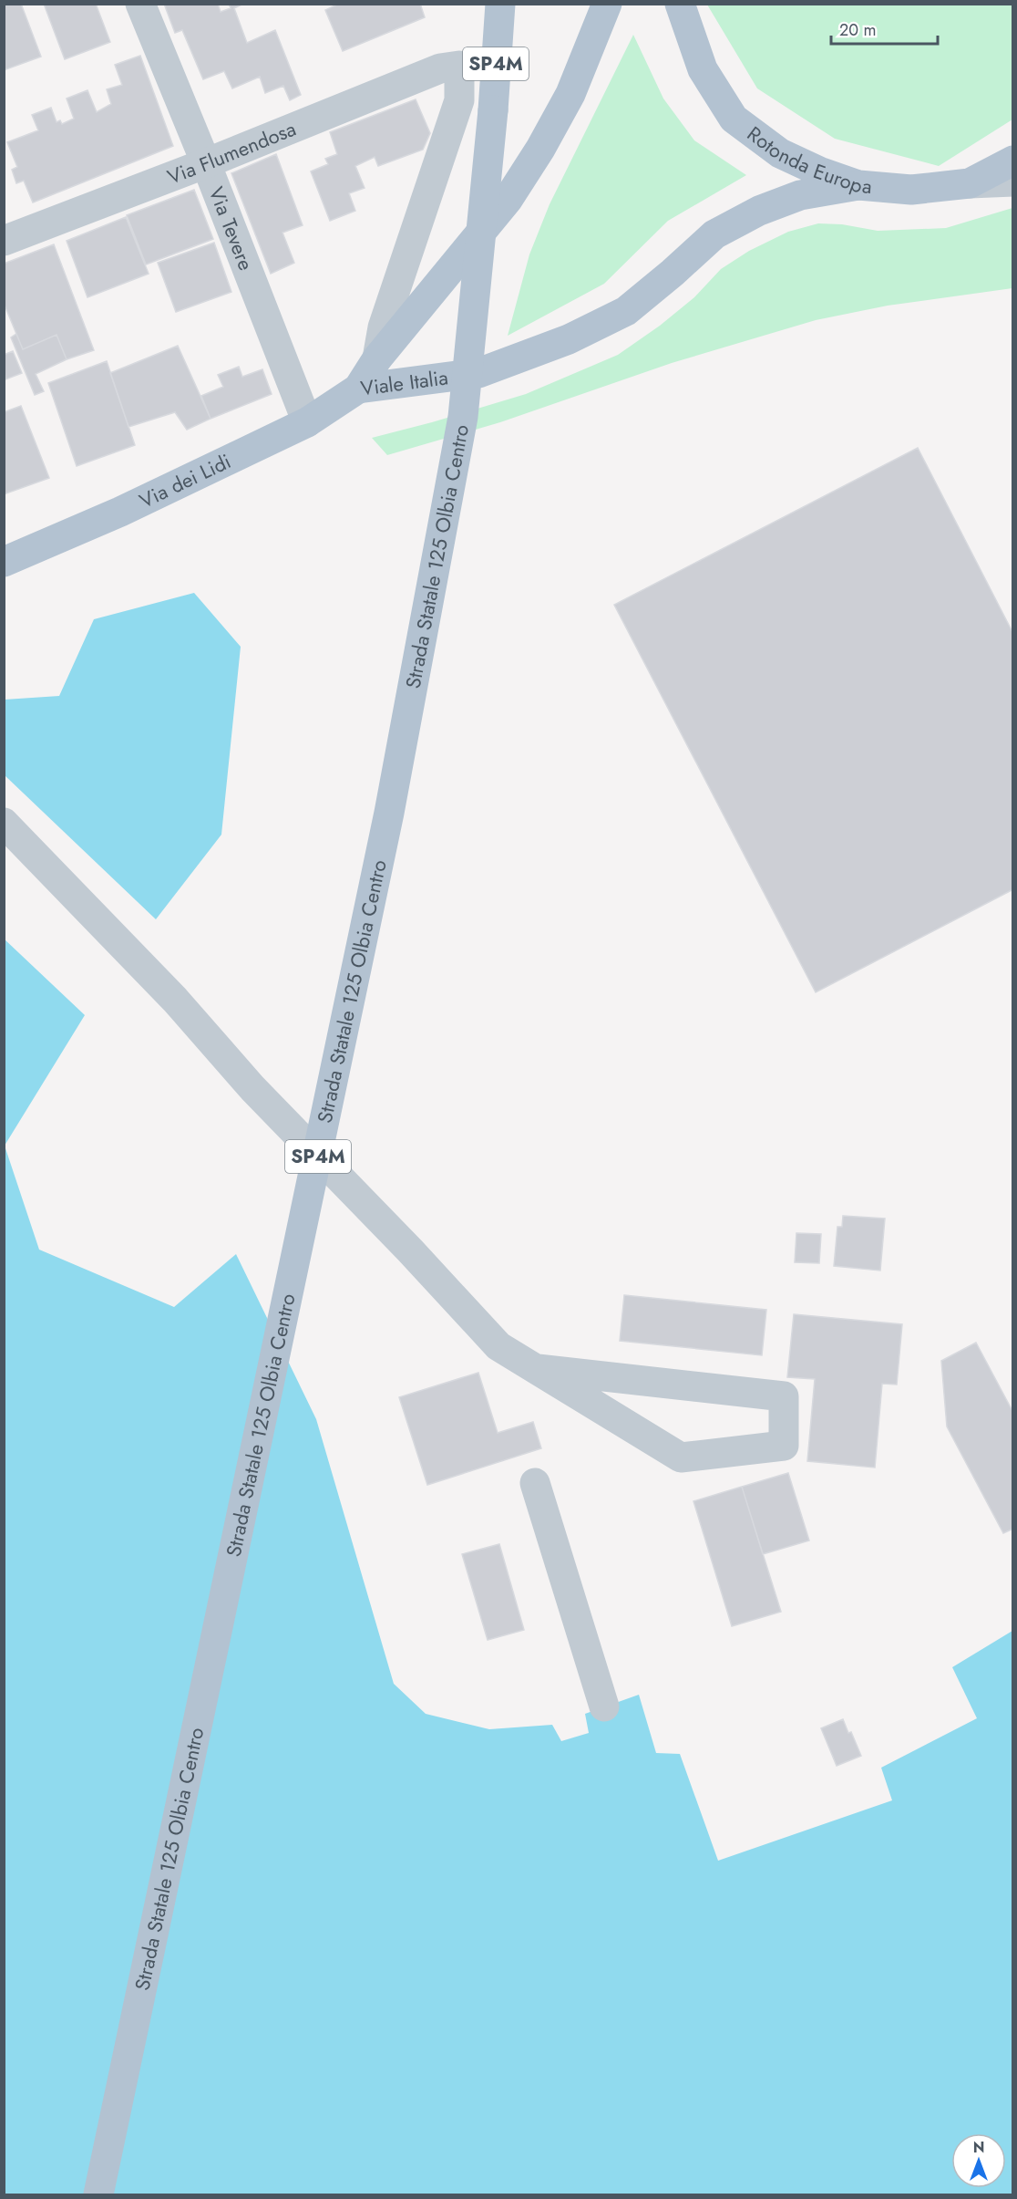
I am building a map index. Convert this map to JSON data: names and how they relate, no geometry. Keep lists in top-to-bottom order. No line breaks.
{"streets":{"main road":["SP4M","Rotonda Europa","Viale Italia","Via dei Lidi","Strada Statale 125 Olbia Centro"],"street":["Via Flumendosa","Via Tevere"]},"crossings":[["Via Flumendosa","Via Tevere"],["Via Flumendosa","Viale Italia"],["Rotonda Europa","Viale Italia"],["Via Tevere","Via dei Lidi"],["Viale Italia","Via dei Lidi"]],"scale_bar":"20 m","north":"top"}
